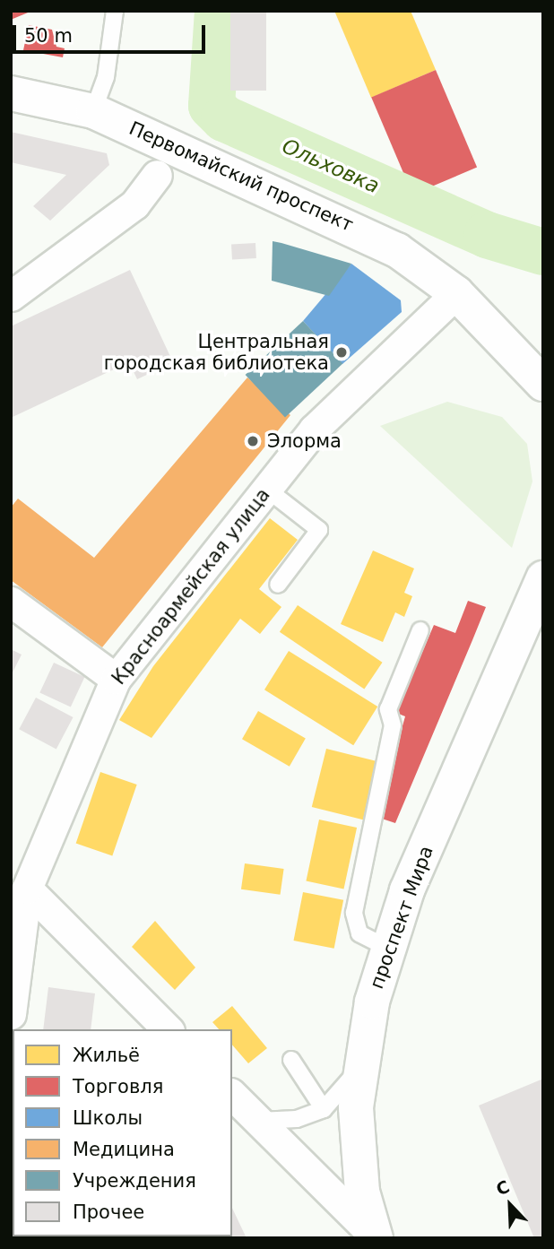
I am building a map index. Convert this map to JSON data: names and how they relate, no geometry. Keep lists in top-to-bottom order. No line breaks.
{"streets":{"street":["Первомайский проспект","Красноармейская улица","проспект Мира"]},"crossings":[["Первомайский проспект","Красноармейская улица"]],"water":["Ольховка"],"places":["Центральная городская библиотека","Элорма"],"legend":["Жильё","Торговля","Школы","Медицина","Учреждения","Прочее"],"scale_bar":"50 m","north":"top left"}
